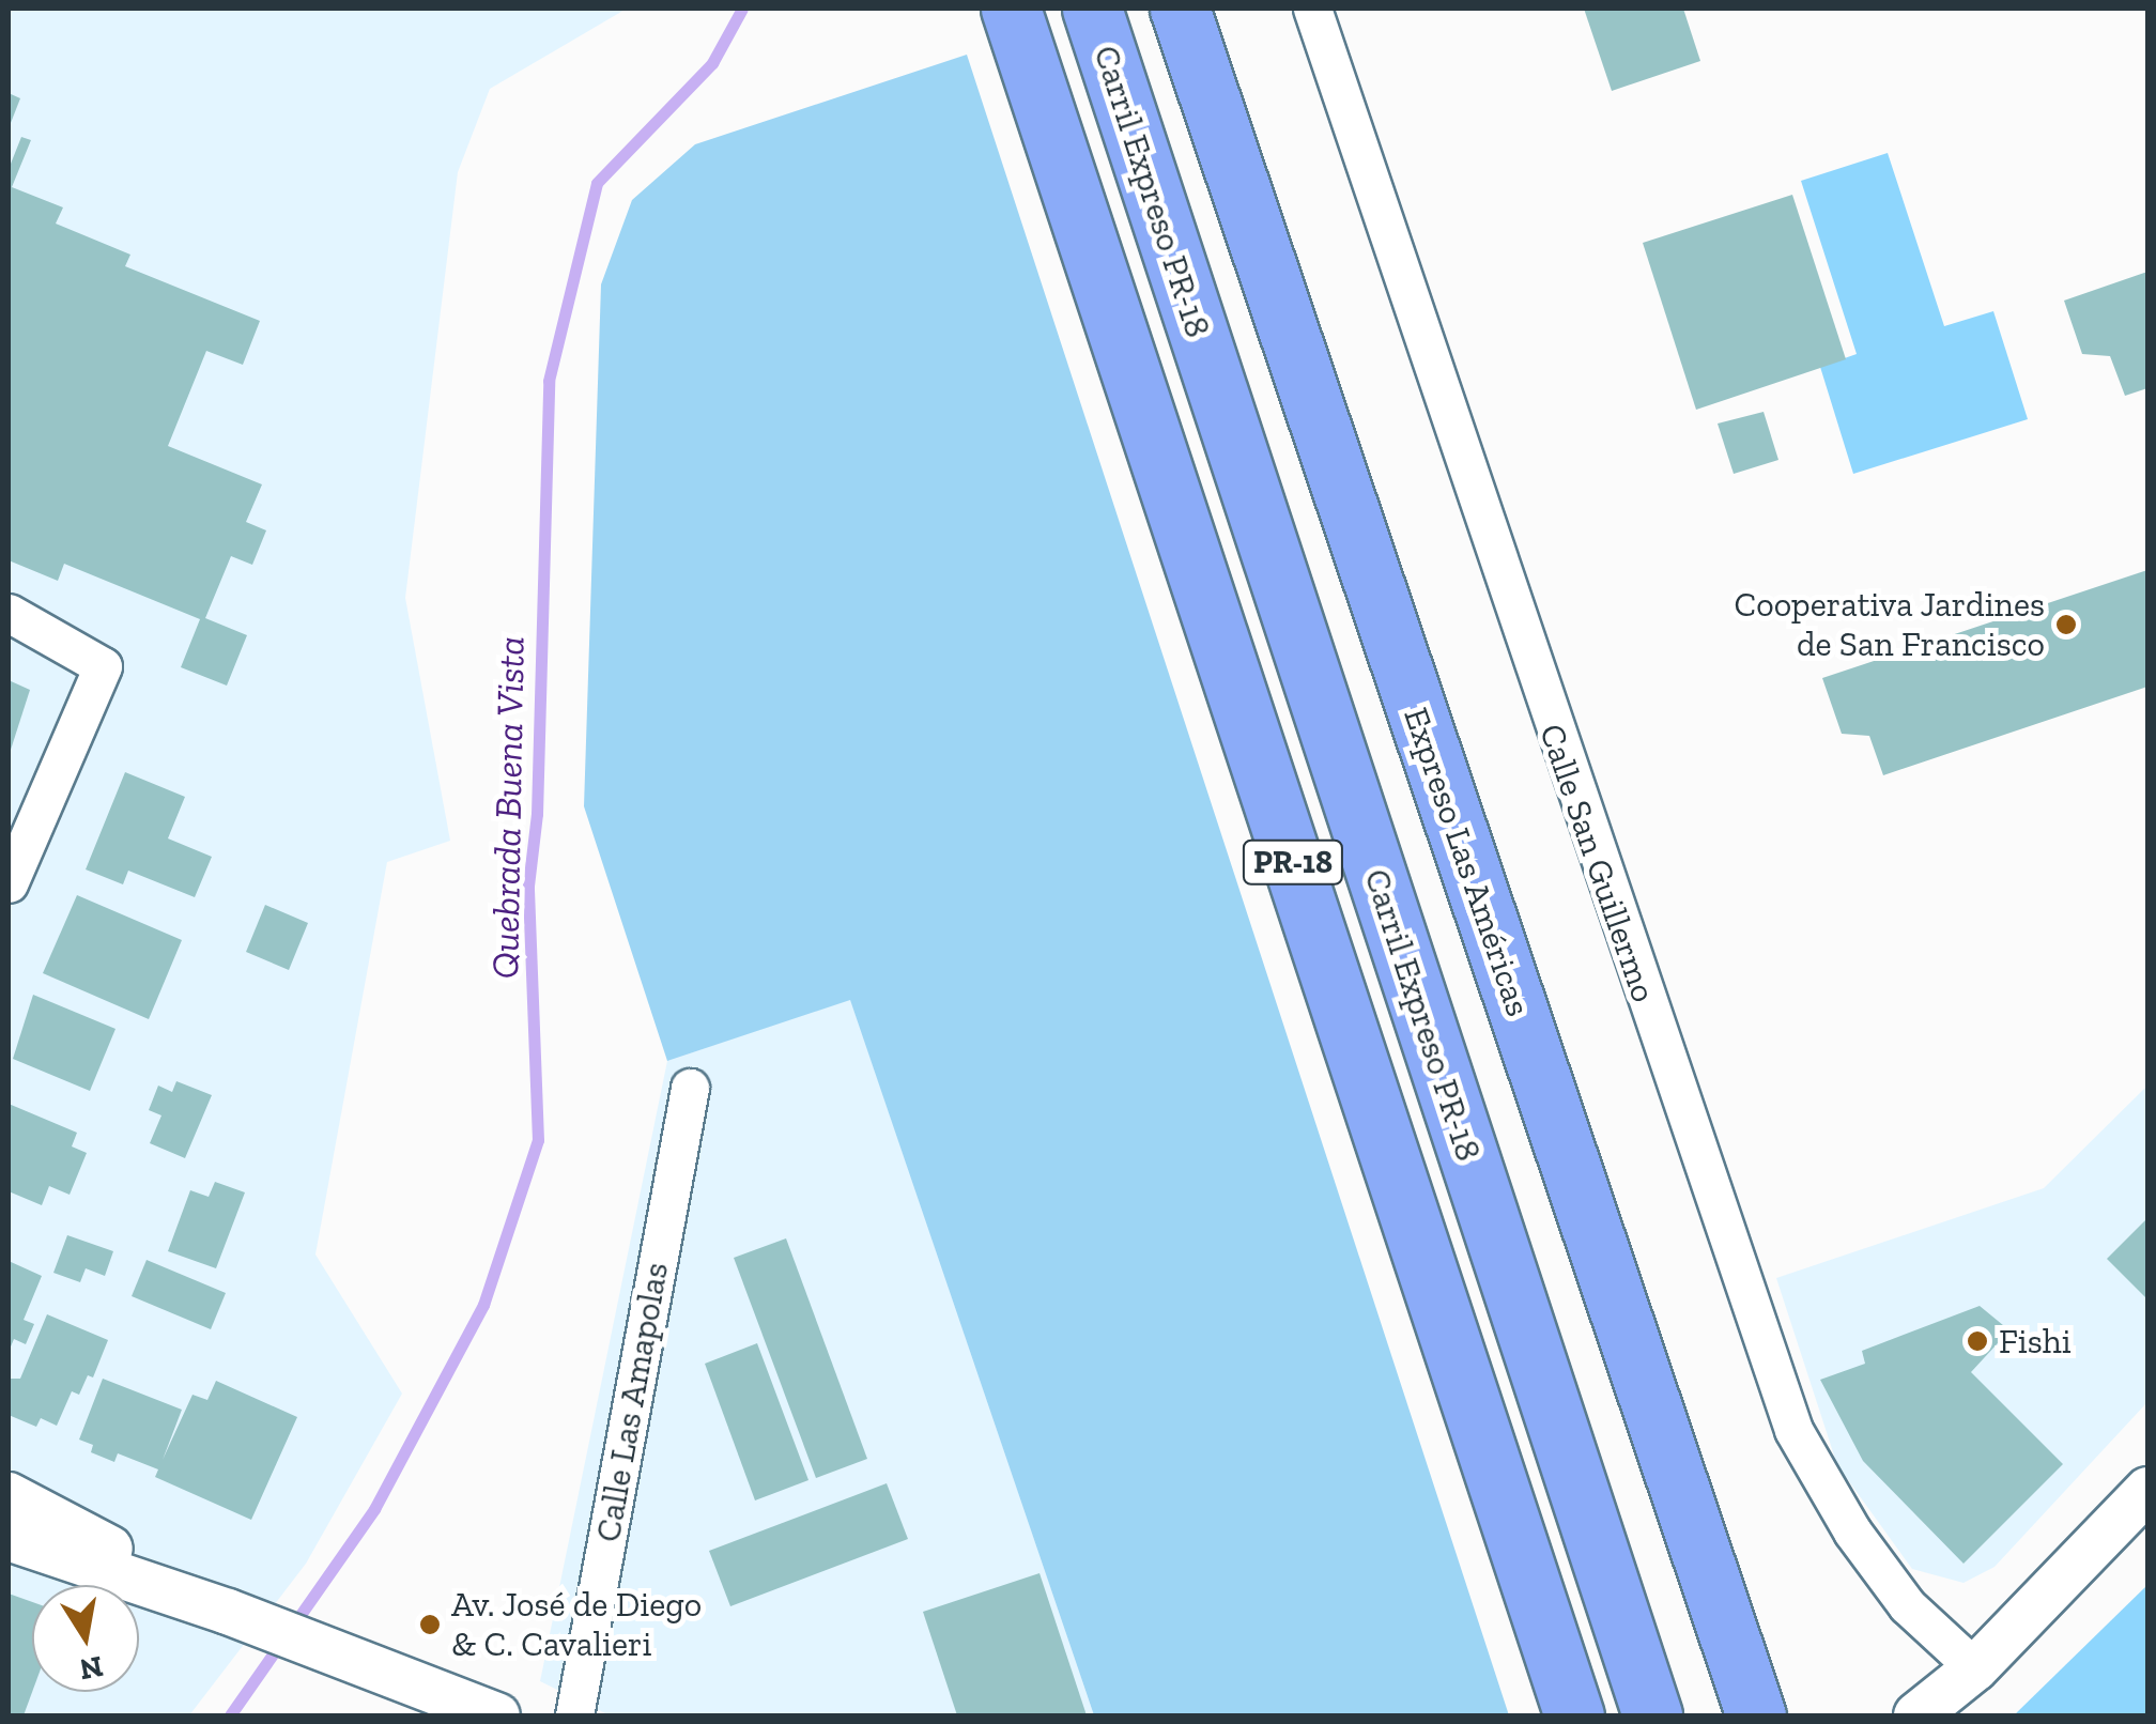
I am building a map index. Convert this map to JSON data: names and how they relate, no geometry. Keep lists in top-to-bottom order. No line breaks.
{"streets":{"highway":["Carril Expreso PR-18","PR-18","Expreso Las Américas"],"street":["Calle San Guillermo","Calle Las Amapolas"]},"water":["Quebrada Buena Vista"],"places":["Cooperativa Jardines de San Francisco","Fishi","Av. José de Diego & C. Cavalieri"],"north":"bottom"}
